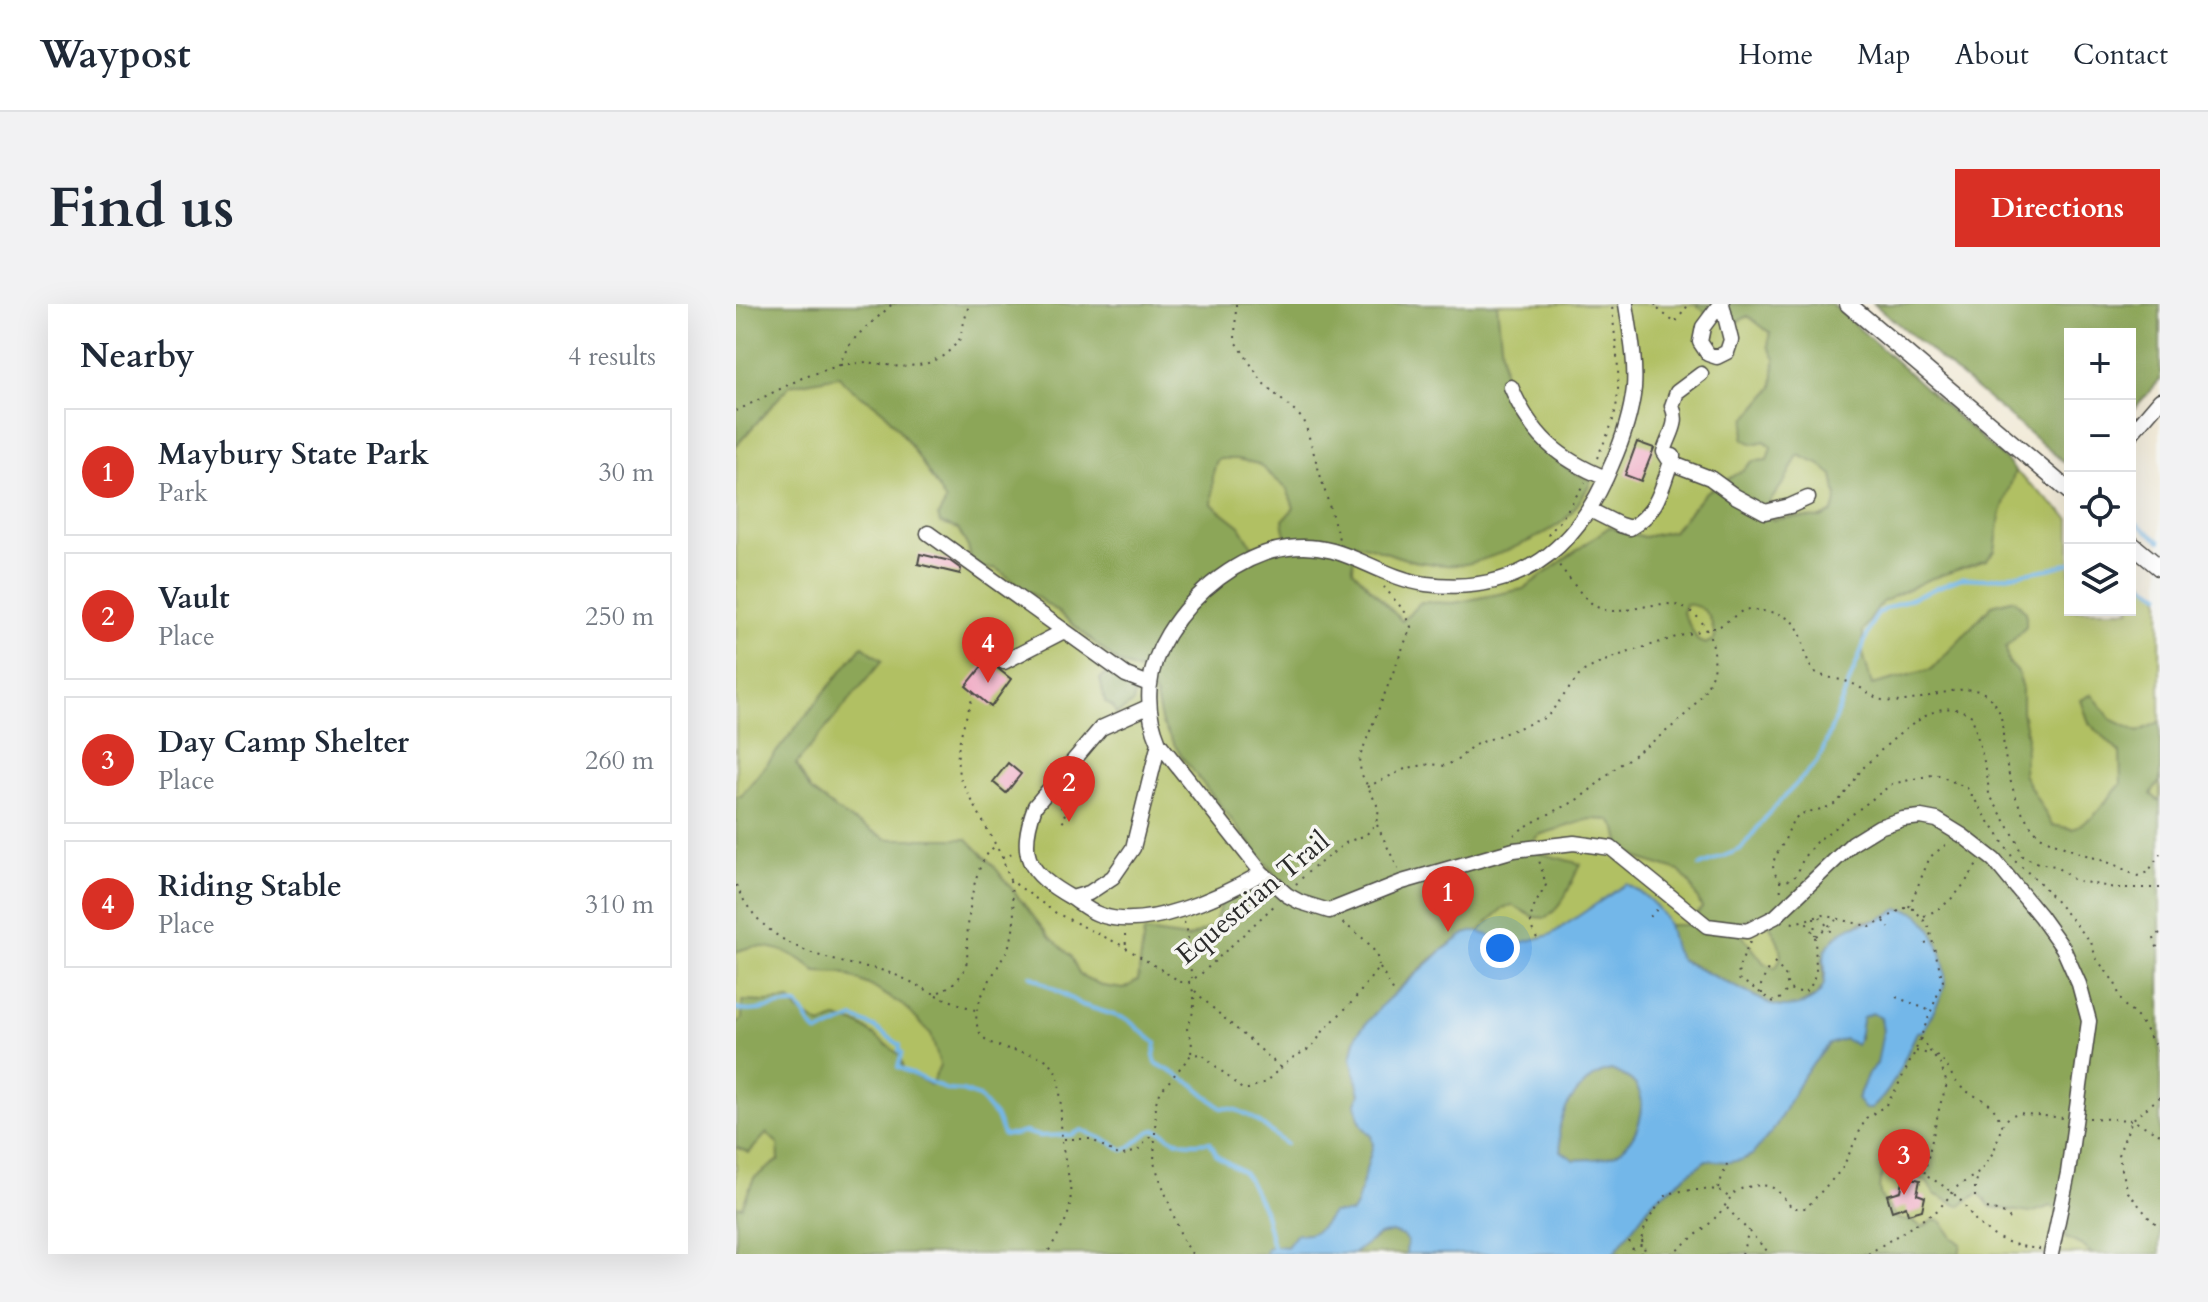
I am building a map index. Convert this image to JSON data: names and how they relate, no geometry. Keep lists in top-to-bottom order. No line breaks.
{"streets":{"path":["Equestrian Trail"]},"page":{"header":"Waypost","nav":["Home","Map","About","Contact"],"buttons":"Directions","title":"Find us","heading":["Nearby","4 results"],"map_buttons":["+","−"],"list":[{"mark":"1","name":"Maybury State Park","note":"Park","value":"30 m"},{"mark":"2","name":"Vault","note":"Place","value":"250 m"},{"mark":"3","name":"Day Camp Shelter","note":"Place","value":"260 m"},{"mark":"4","name":"Riding Stable","note":"Place","value":"310 m"}],"pins":["4","2","1","3"]}}
